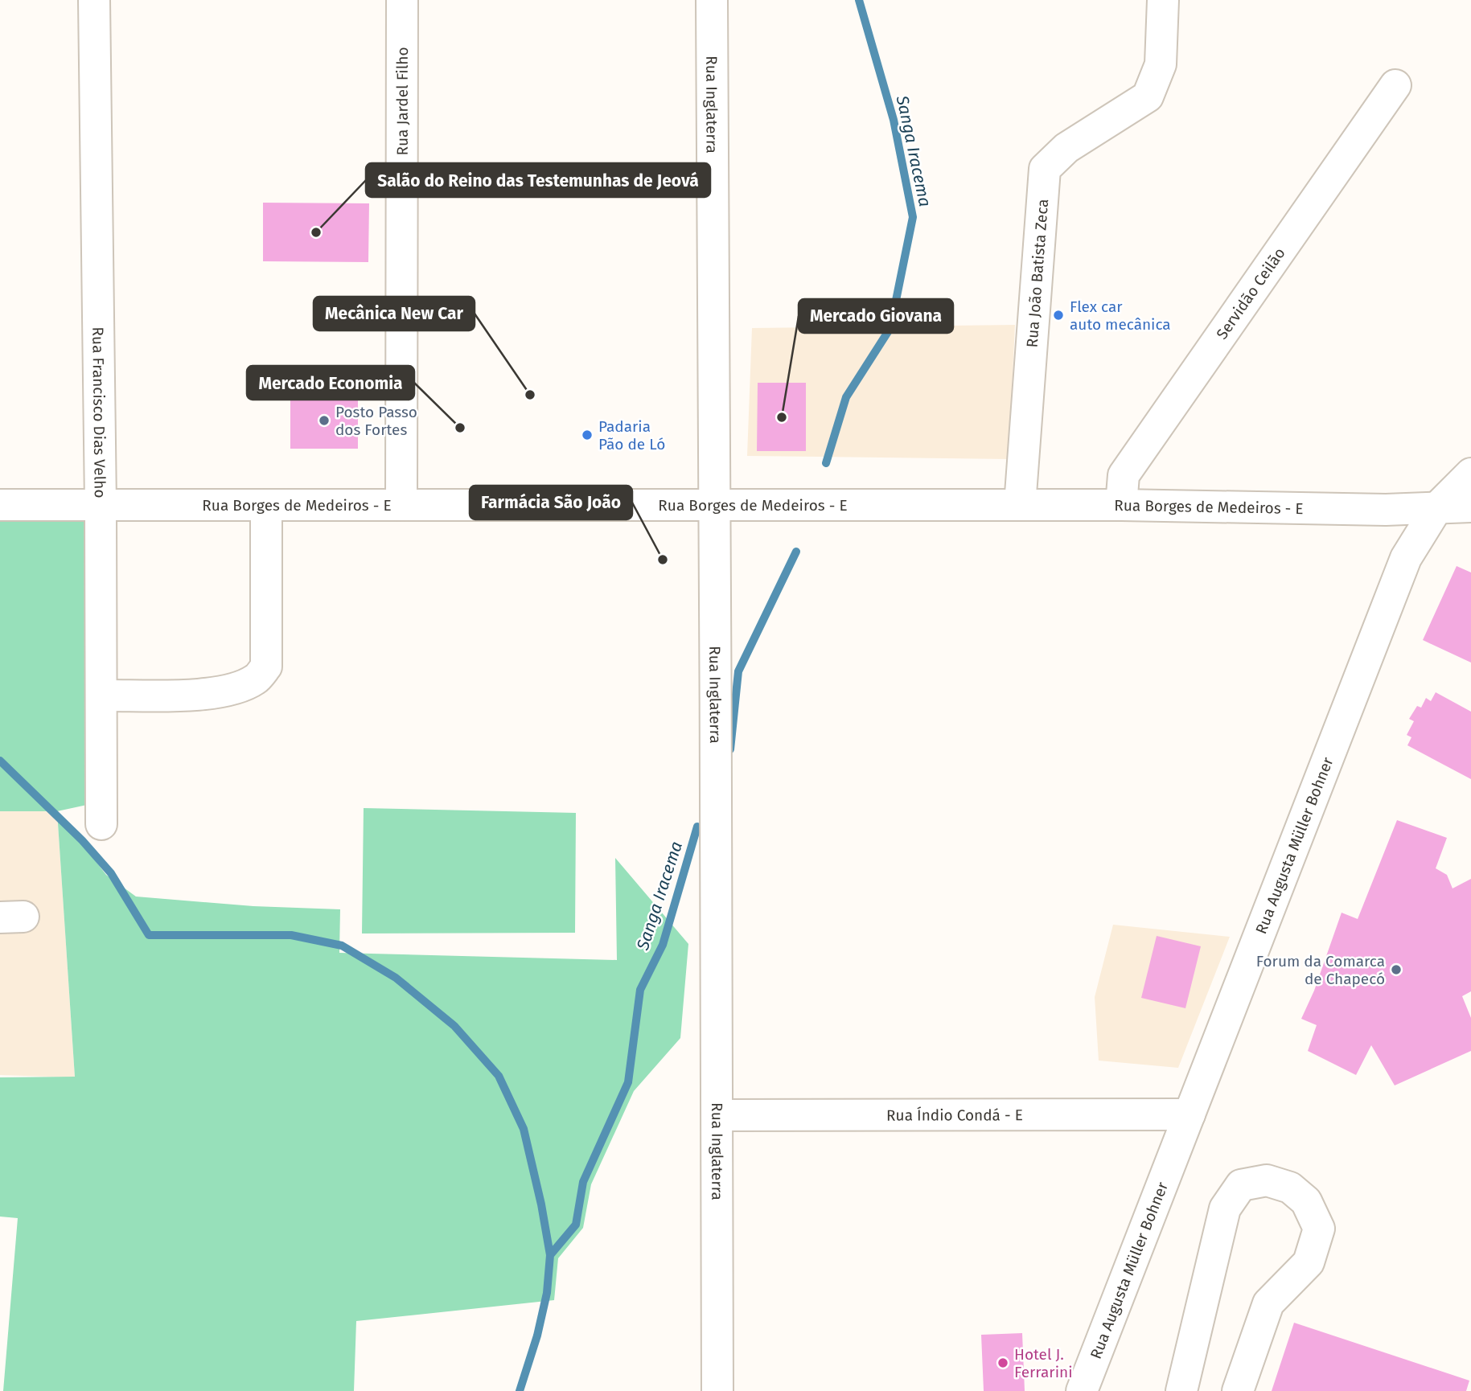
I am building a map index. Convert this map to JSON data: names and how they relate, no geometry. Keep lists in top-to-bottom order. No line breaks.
{"streets":{"street":["Rua Jardel Filho","Rua Inglaterra","Rua João Batista Zeca","Servidão Ceilão","Rua Francisco Dias Velho","Rua Borges de Medeiros - E","Rua Augusta Müller Bohner","Rua Índio Condá - E"]},"crossings":[["Rua Jardel Filho","Rua Borges de Medeiros - E"],["Rua Inglaterra","Rua Borges de Medeiros - E"],["Rua Inglaterra","Rua Índio Condá - E"],["Rua João Batista Zeca","Rua Borges de Medeiros - E"],["Servidão Ceilão","Rua Borges de Medeiros - E"],["Rua Francisco Dias Velho","Rua Borges de Medeiros - E"],["Rua Borges de Medeiros - E","Rua Augusta Müller Bohner"],["Rua Augusta Müller Bohner","Rua Índio Condá - E"]],"water":["Sanga Iracema"],"places":["Salão do Reino das Testemunhas de Jeová","Flex car auto mecânica","Mecânica New Car","Mercado Giovana","Posto Passo dos Fortes","Mercado Economia","Padaria Pão de Ló","Farmácia São João","Forum da Comarca de Chapecó","Hotel J. Ferrarini"]}
